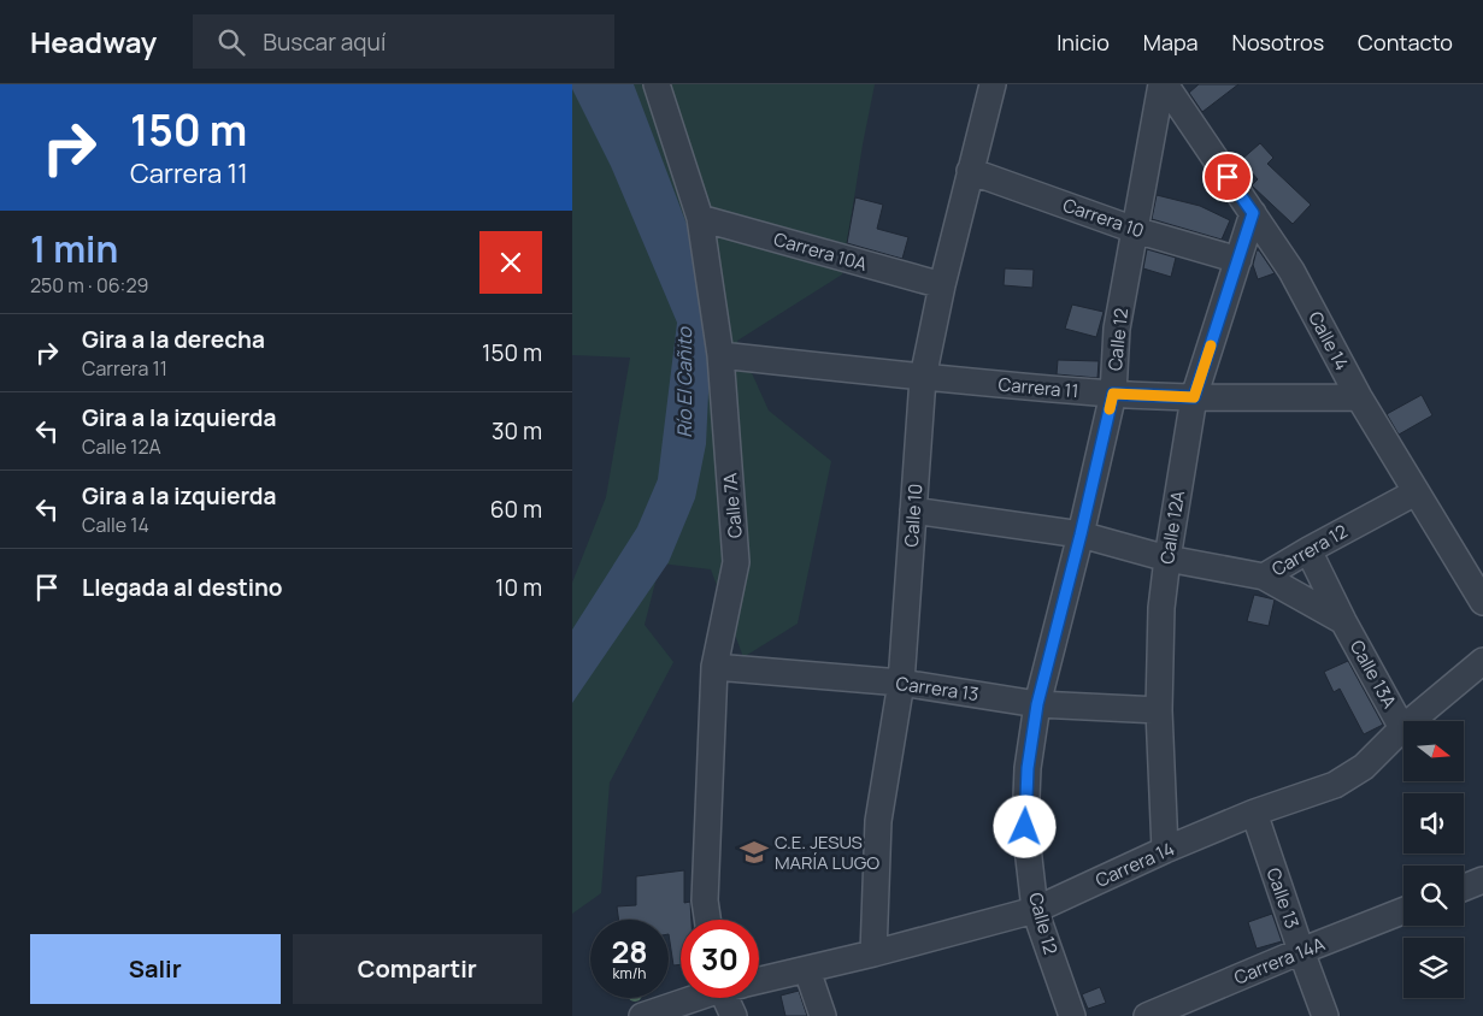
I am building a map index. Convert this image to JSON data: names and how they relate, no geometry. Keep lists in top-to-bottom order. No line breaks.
{"streets":{"street":["Carrera 10","Carrera 10A","Calle 12","Calle 14","Carrera 11","Calle 7A","Calle 10","Calle 12A","Carrera 12","Calle 13A","Carrera 13","Carrera 14","Calle 13","Carrera 14A"]},"crossings":[["Carrera 10","Calle 12"],["Carrera 10","Calle 10"],["Carrera 10","Calle 12A"],["Carrera 10A","Calle 7A"],["Carrera 10A","Calle 10"],["Calle 12","Calle 14"],["Calle 12","Carrera 11"],["Calle 12","Carrera 12"],["Calle 12","Carrera 13"],["Calle 12","Carrera 14"],["Calle 14","Carrera 11"],["Calle 14","Calle 12A"],["Calle 14","Carrera 12"],["Carrera 11","Calle 7A"],["Carrera 11","Calle 10"],["Carrera 11","Calle 12A"],["Calle 7A","Carrera 13"],["Calle 10","Carrera 12"],["Calle 10","Carrera 13"],["Calle 10","Carrera 14"],["Calle 12A","Carrera 12"],["Calle 12A","Carrera 13"],["Calle 12A","Carrera 14"],["Carrera 12","Calle 13A"],["Calle 13A","Carrera 14"],["Carrera 14","Calle 13"],["Calle 13","Carrera 14A"]],"water":["Río El Cañito"],"places":{"school or university":["C.E. JESUS MARÍA LUGO"]},"north":"right","page":{"header":"Headway","search":"Buscar aquí","nav":["Inicio","Mapa","Nosotros","Contacto"],"turn":["150 m","Carrera 11"],"heading":["1 min","250 m · 06:29"],"list":[{"name":"Gira a la derecha","note":"Carrera 11","value":"150 m"},{"name":"Gira a la izquierda","note":"Calle 12A","value":"30 m"},{"name":"Gira a la izquierda","note":"Calle 14","value":"60 m"},{"name":"Llegada al destino","value":"10 m"}],"speed":"28 km/h","limit":"30","buttons":["Salir","Compartir"]}}
